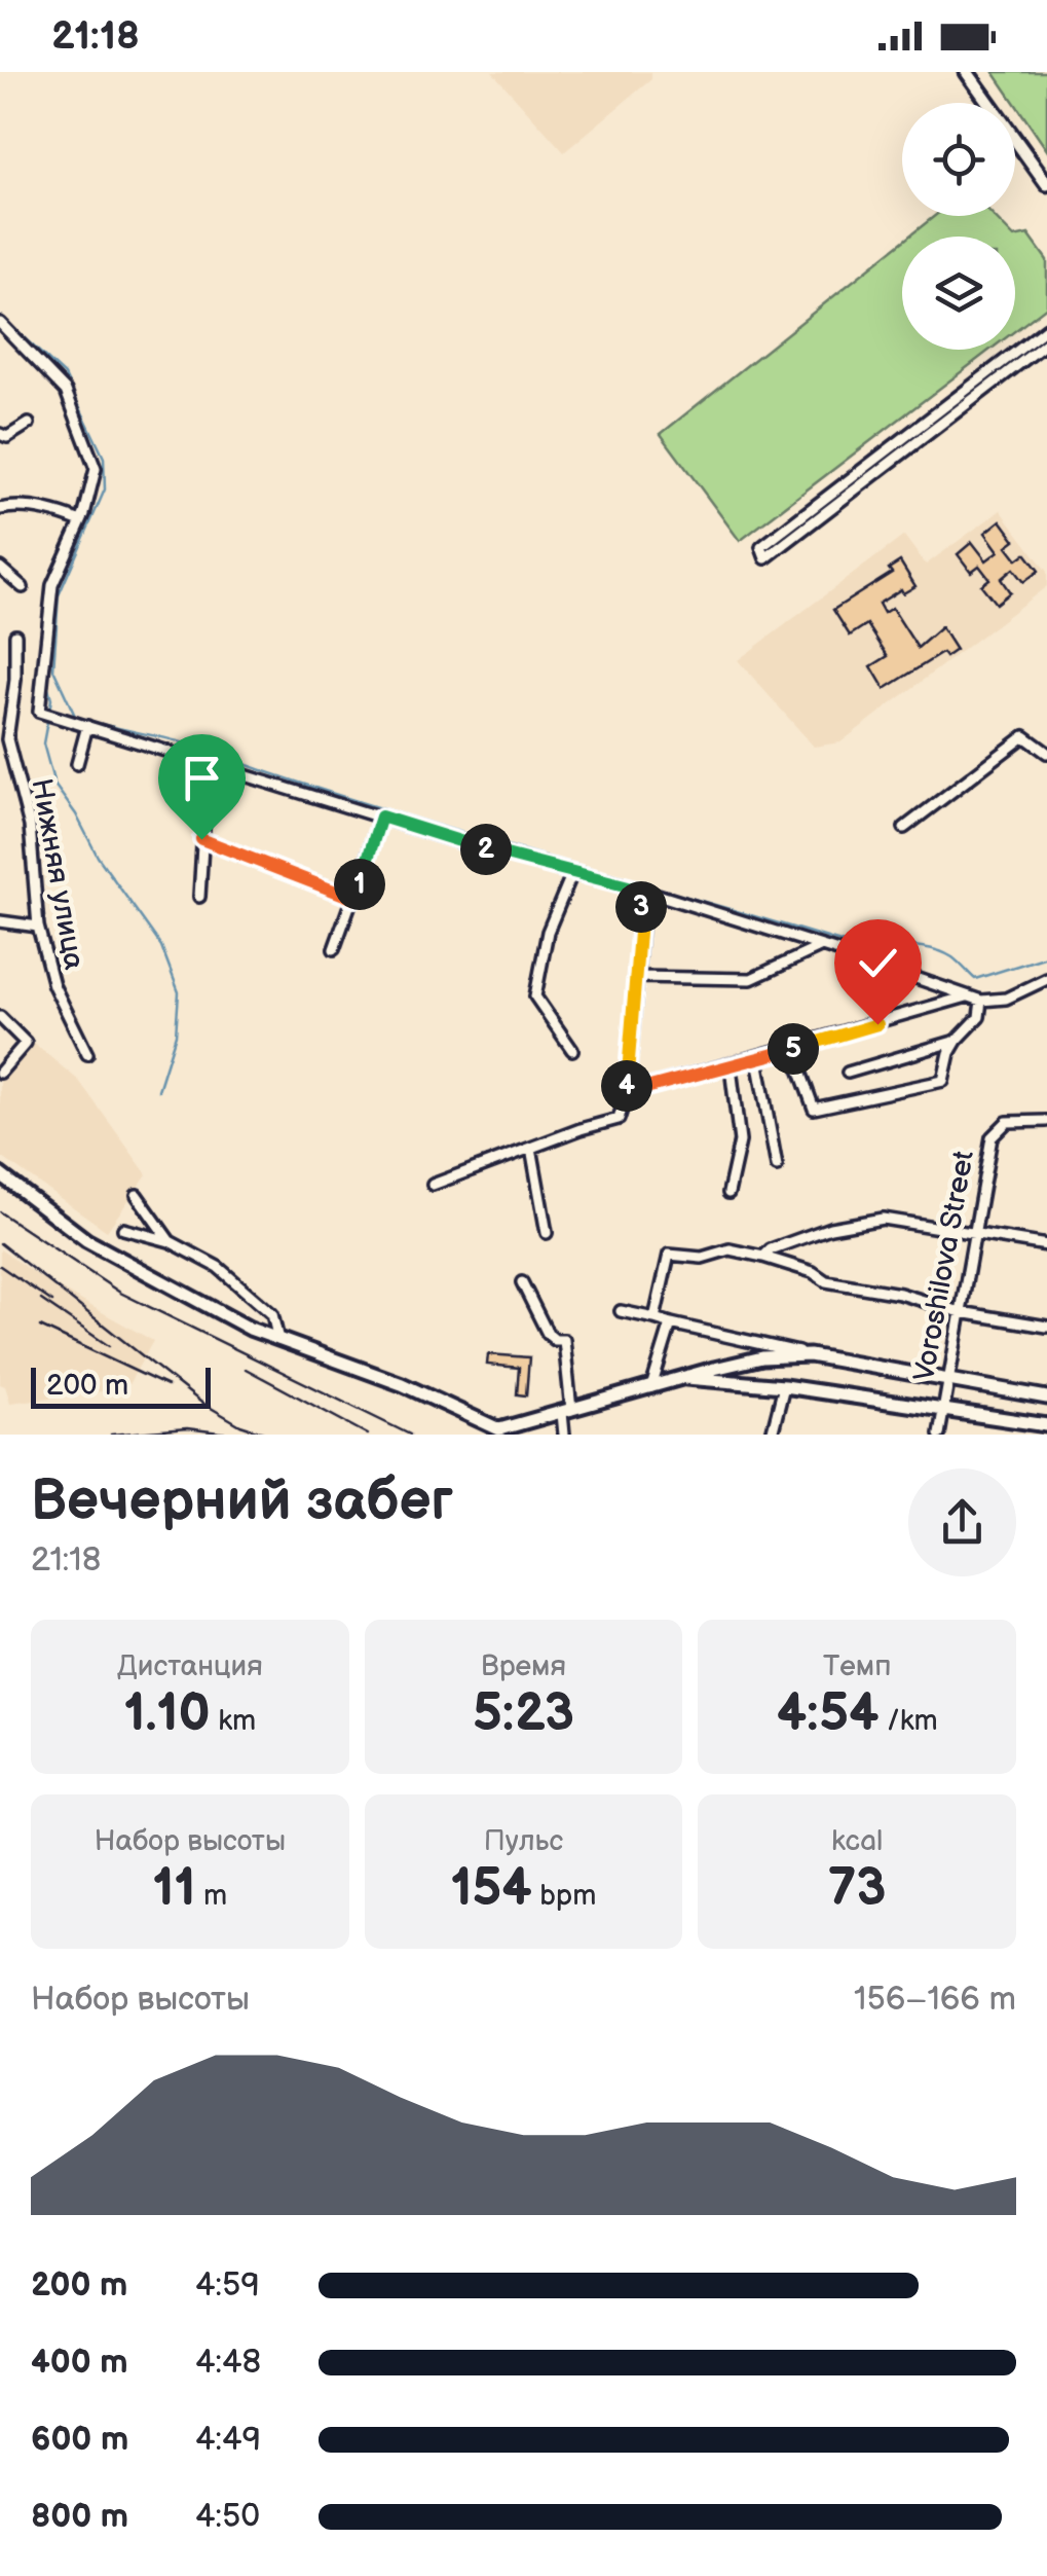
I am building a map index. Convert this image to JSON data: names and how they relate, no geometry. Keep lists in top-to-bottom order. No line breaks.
{"streets":{"street":["Нижняя улица","Voroshilova Street"]},"scale_bar":"200 m","page":{"status":"21:18","pins":["2","1","3","5","4"],"scale":"200 m","heading":["Вечерний забег","21:18"],"stats":[["Дистанция","1.10 km"],["Время","5:23"],["Темп","4:54 /km"],["Набор высоты","11 m"],["Пульс","154 bpm"],["kcal","73"]],"chart":["Набор высоты","156–166 m"],"list":[{"name":"200 m","note":"4:59"},{"name":"400 m","note":"4:48"},{"name":"600 m","note":"4:49"},{"name":"800 m","note":"4:50"}]}}
